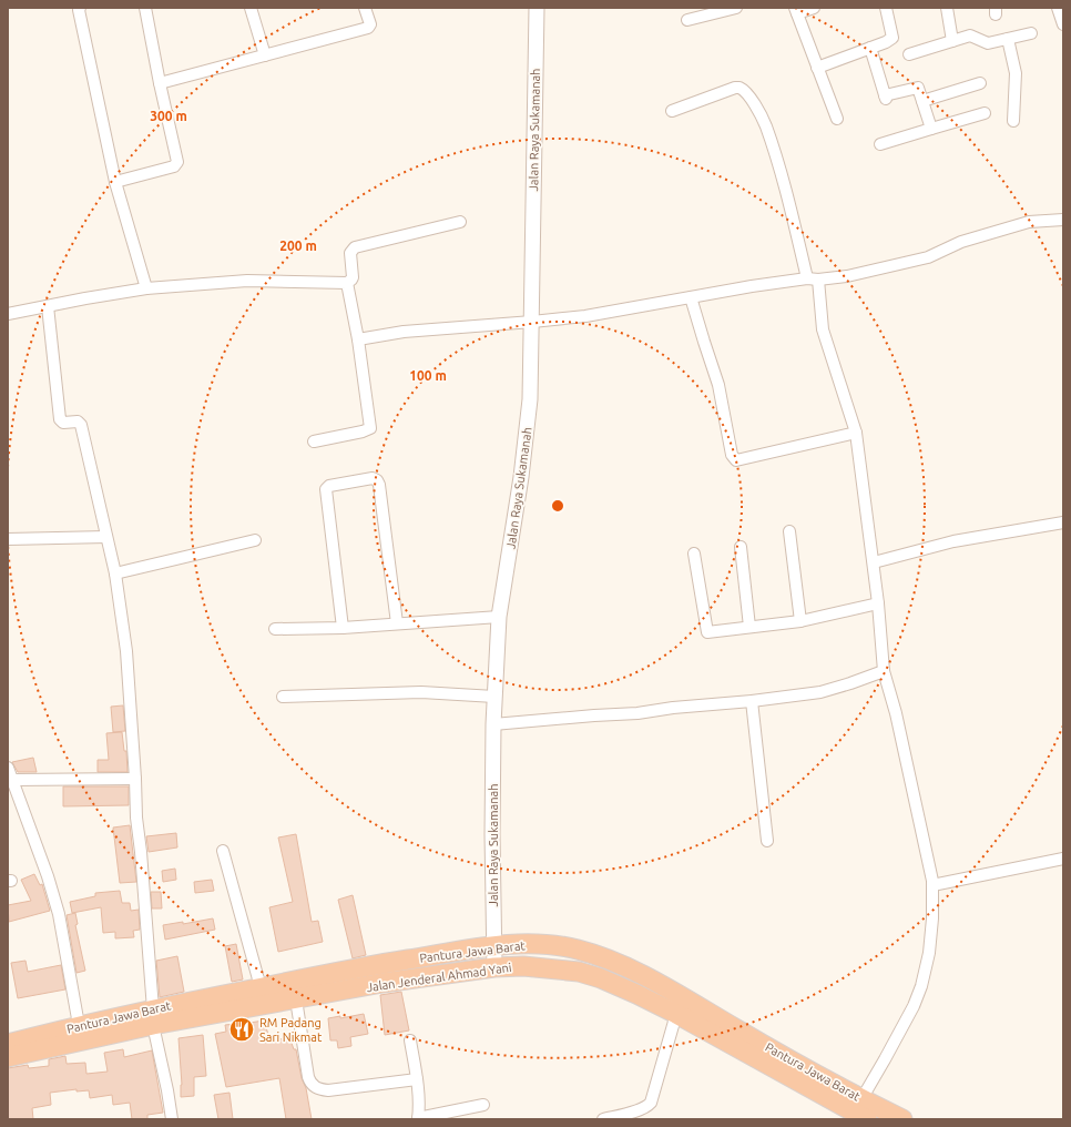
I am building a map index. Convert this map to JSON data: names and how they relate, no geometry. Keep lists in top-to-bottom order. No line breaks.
{"streets":{"highway":["Pantura Jawa Barat","Jalan Jenderal Ahmad Yani"],"street":["Jalan Raya Sukamanah"]},"crossings":[["Jalan Raya Sukamanah","Pantura Jawa Barat"],["Jalan Raya Sukamanah","Jalan Jenderal Ahmad Yani"],["Pantura Jawa Barat","Jalan Jenderal Ahmad Yani"]],"places":{"restaurant":["RM Padang Sari Nikmat"]},"rings":["300 m","200 m","100 m"]}
